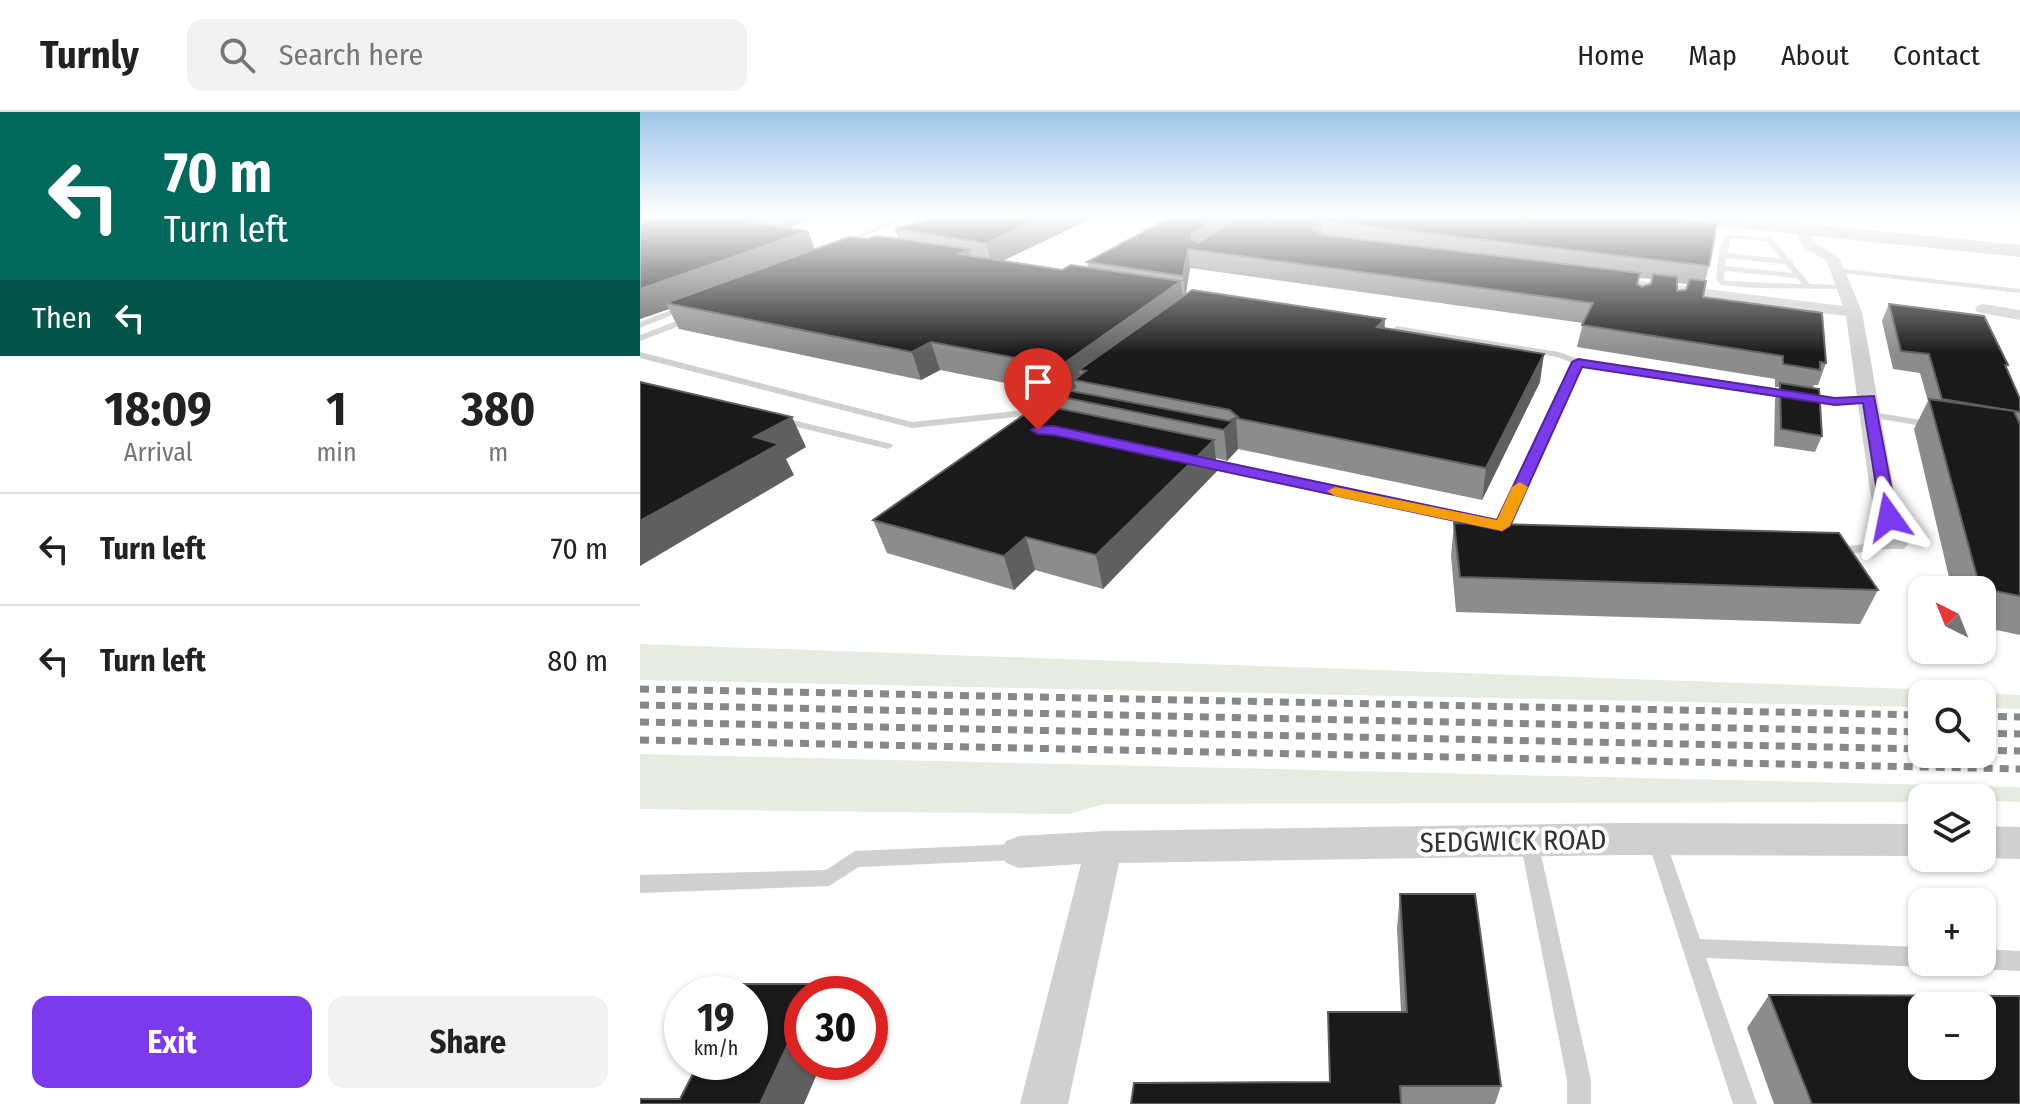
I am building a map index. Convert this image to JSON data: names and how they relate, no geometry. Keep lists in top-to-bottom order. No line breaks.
{"streets":{"street":["SEDGWICK ROAD"]},"north":"top left","page":{"header":"Turnly","search":"Search here","nav":["Home","Map","About","Contact"],"turn":["70 m","Turn left"],"then":"Then","eta":["18:09","Arrival","1","min","380","m"],"list":[{"name":"Turn left","value":"70 m"},{"name":"Turn left","value":"80 m"}],"map_buttons":["+","−"],"speed":"19 km/h","limit":"30","buttons":["Exit","Share"]}}
